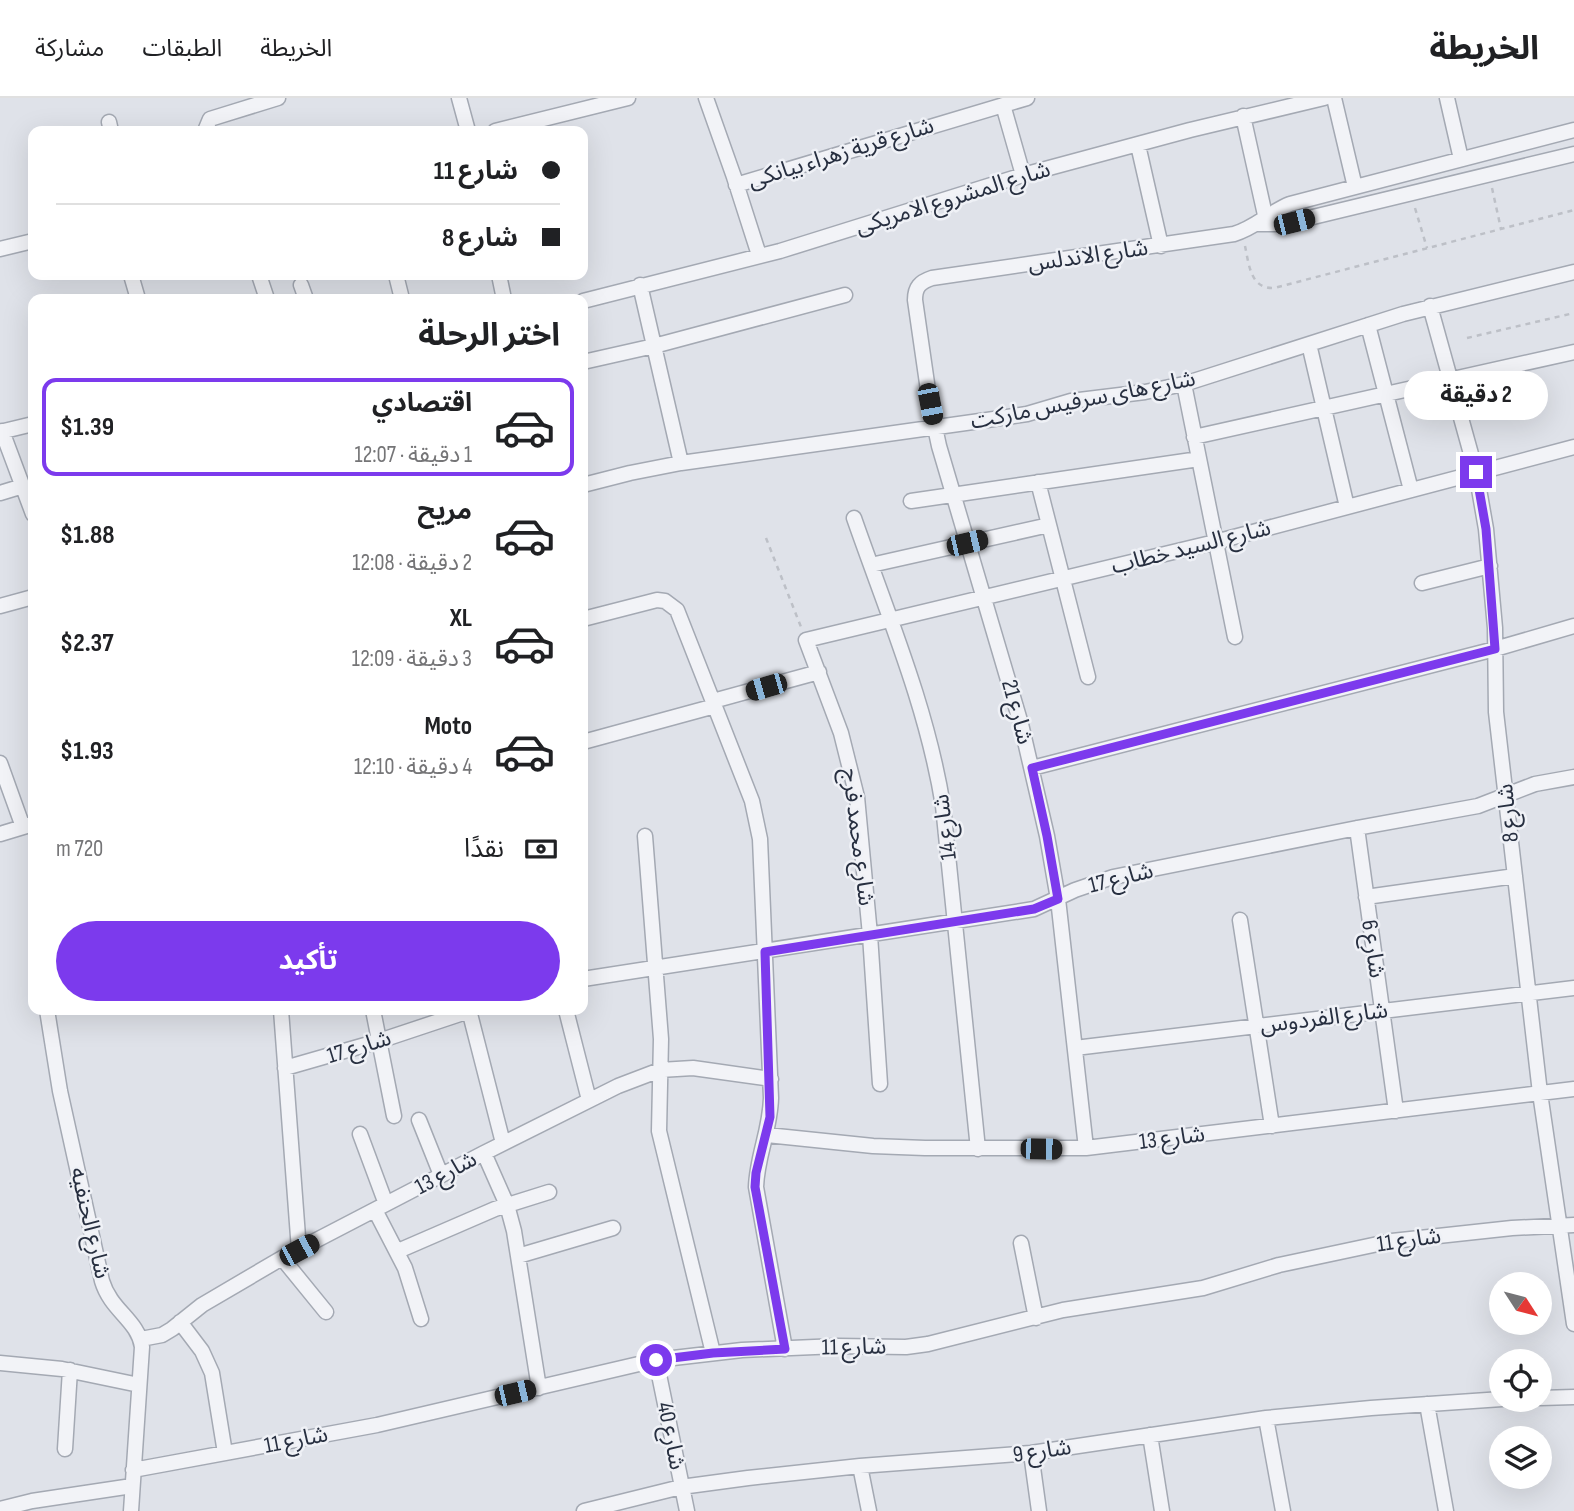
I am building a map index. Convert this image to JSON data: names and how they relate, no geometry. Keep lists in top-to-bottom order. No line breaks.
{"streets":{"street":["شارع قرية زهراء بيانكى","شارع المشروع الامريكى","شارع الاندلس","شارع هاى سرفيس ماركت","شارع السيد خطاب","شارع 21","شارع 8","شارع 14","شارع محمد فرج","شارع 17","شارع 6","شارع الفردوس","شارع 13","شارع الحنفيه","شارع 11","شارع 40","شارع 9"]},"crossings":[["شارع الاندلس","شارع 21"],["شارع هاى سرفيس ماركت","شارع 21"],["شارع هاى سرفيس ماركت","شارع 8"],["شارع السيد خطاب","شارع 21"],["شارع السيد خطاب","شارع 8"],["شارع السيد خطاب","شارع 14"],["شارع السيد خطاب","شارع محمد فرج"],["شارع 21","شارع 17"],["شارع 21","شارع الفردوس"],["شارع 21","شارع 13"],["شارع 8","شارع 17"],["شارع 8","شارع الفردوس"],["شارع 8","شارع 13"],["شارع 8","شارع 11"],["شارع 14","شارع 17"],["شارع 14","شارع 13"],["شارع محمد فرج","شارع 17"],["شارع 17","شارع 6"],["شارع 6","شارع الفردوس"],["شارع 6","شارع 13"],["شارع 13","شارع الحنفيه"],["شارع 11","شارع 40"],["شارع 40","شارع 9"]],"north":"bottom right","page":{"header":"الخريطة","nav":["الخريطة","الطبقات","مشاركة"],"banner":["شارع 11","شارع 8"],"heading":"اختر الرحلة","bubble":"2 دقيقة","list":[{"name":"اقتصادي","note":"1 دقيقة · 12:07","value":"$1.39"},{"name":"مريح","note":"2 دقيقة · 12:08","value":"$1.88"},{"name":"XL","note":"3 دقيقة · 12:09","value":"$2.37"},{"name":"Moto","note":"4 دقيقة · 12:10","value":"$1.93"}],"pay":["نقدًا","720 m"],"buttons":"تأكيد"}}
